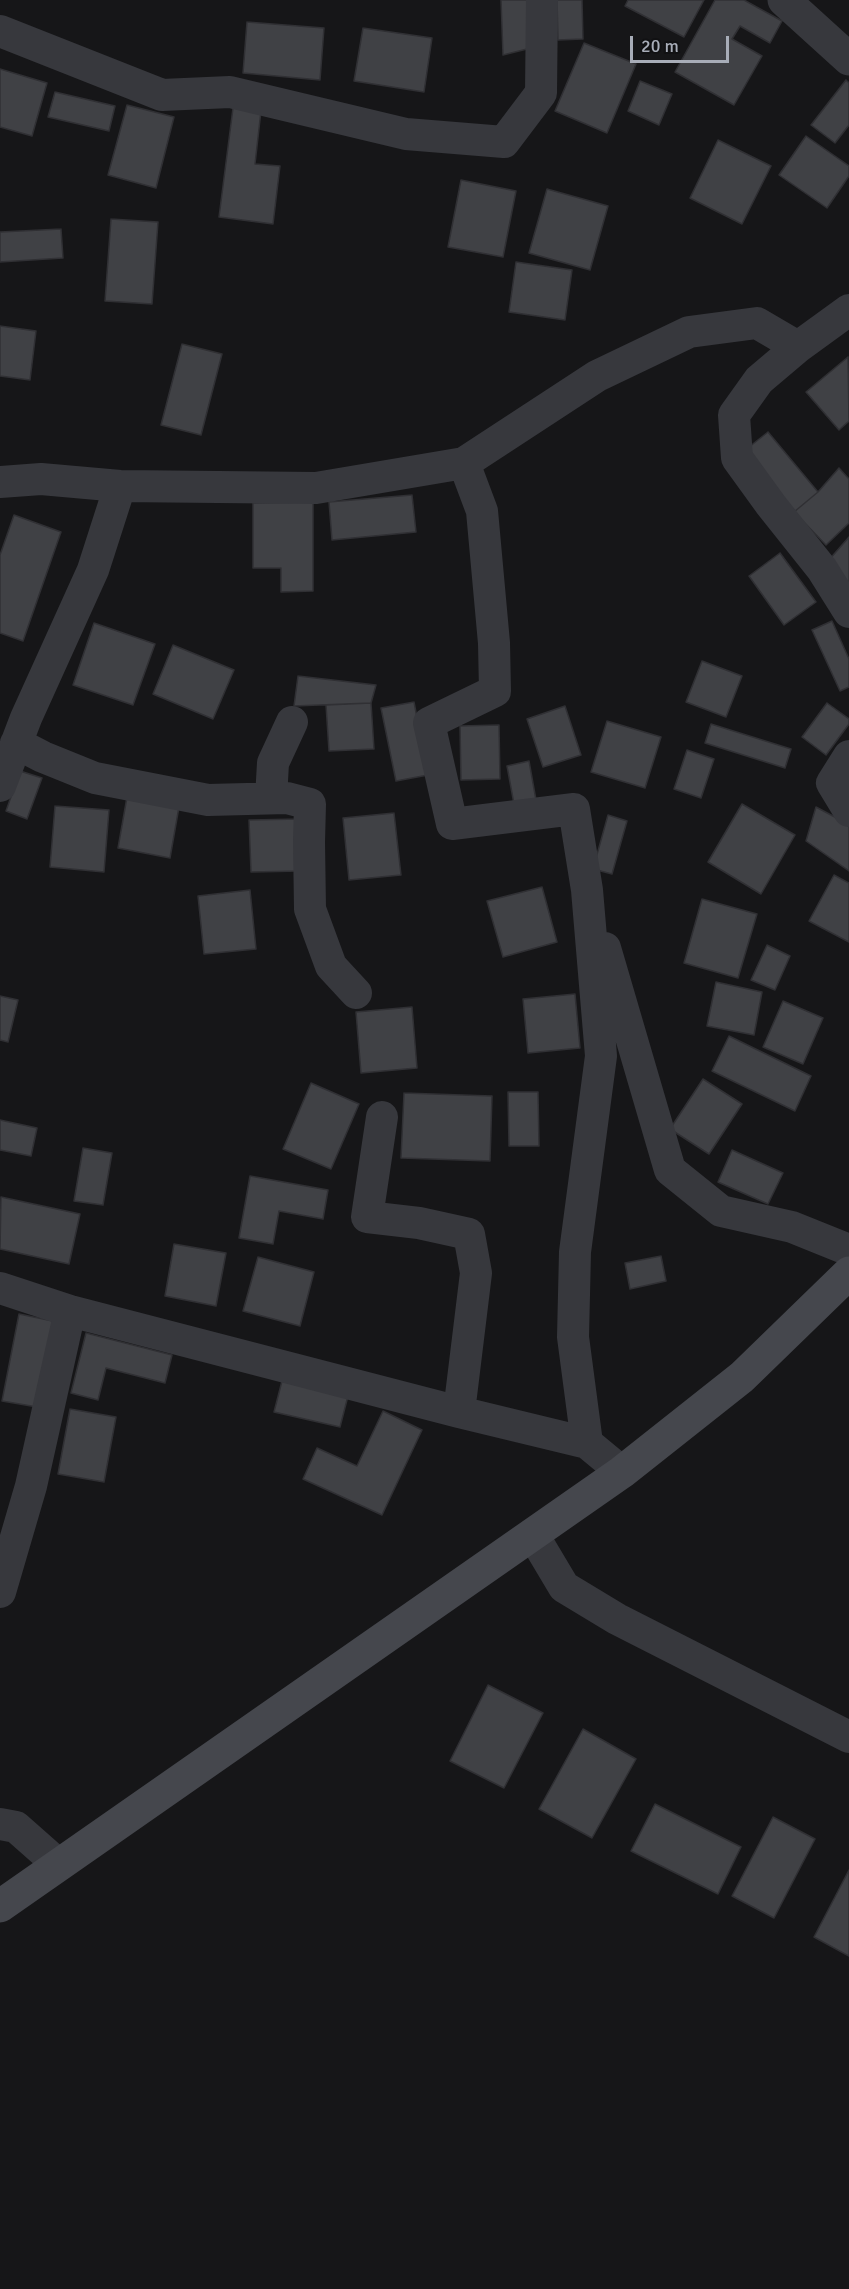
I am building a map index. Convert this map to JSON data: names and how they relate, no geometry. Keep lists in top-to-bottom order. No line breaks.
{"scale_bar":"20 m"}
